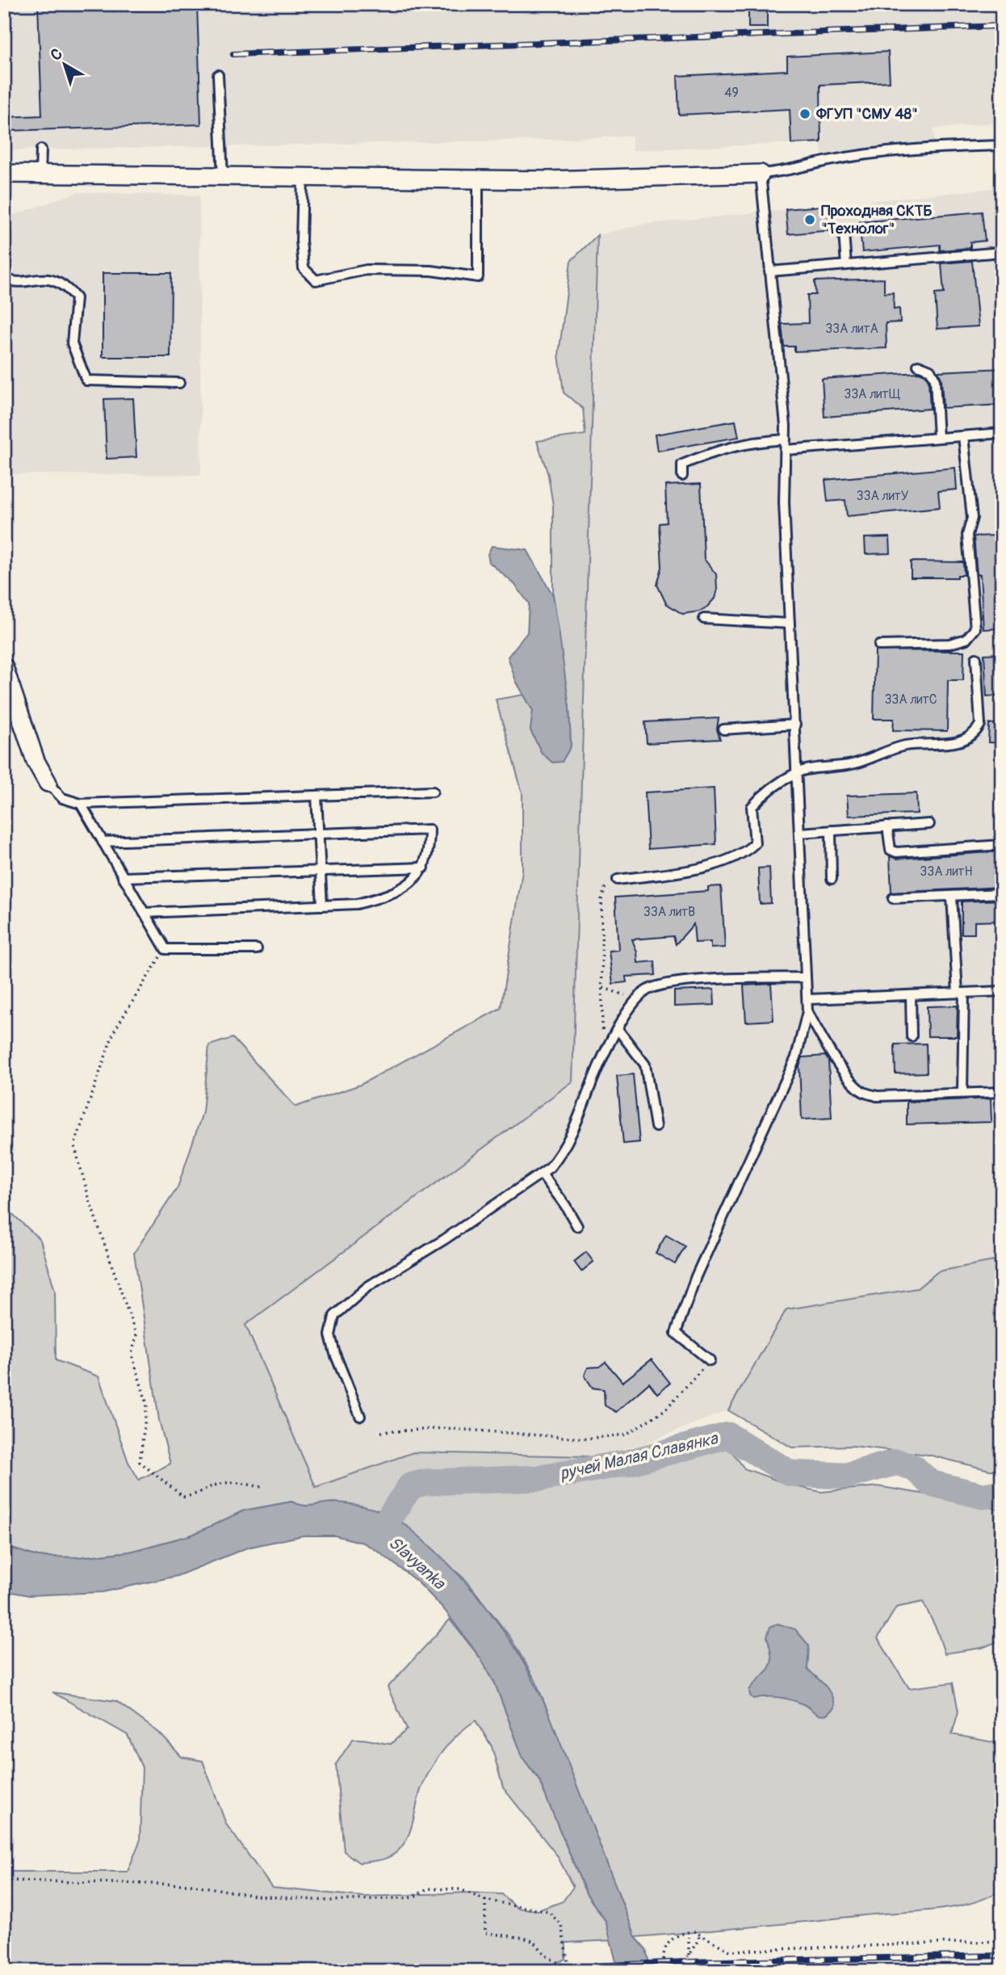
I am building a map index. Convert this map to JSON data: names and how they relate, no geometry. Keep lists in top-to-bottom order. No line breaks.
{"water":["ручей Малая Славянка","Slavyanka"],"places":["ФГУП \"СМУ 48\"","Проходная СКТБ \"Технолог\""],"house_numbers":["49","33А литА","33А литЩ","33А литУ","33А литС","33А литН","33А литВ"],"north":"top left"}
